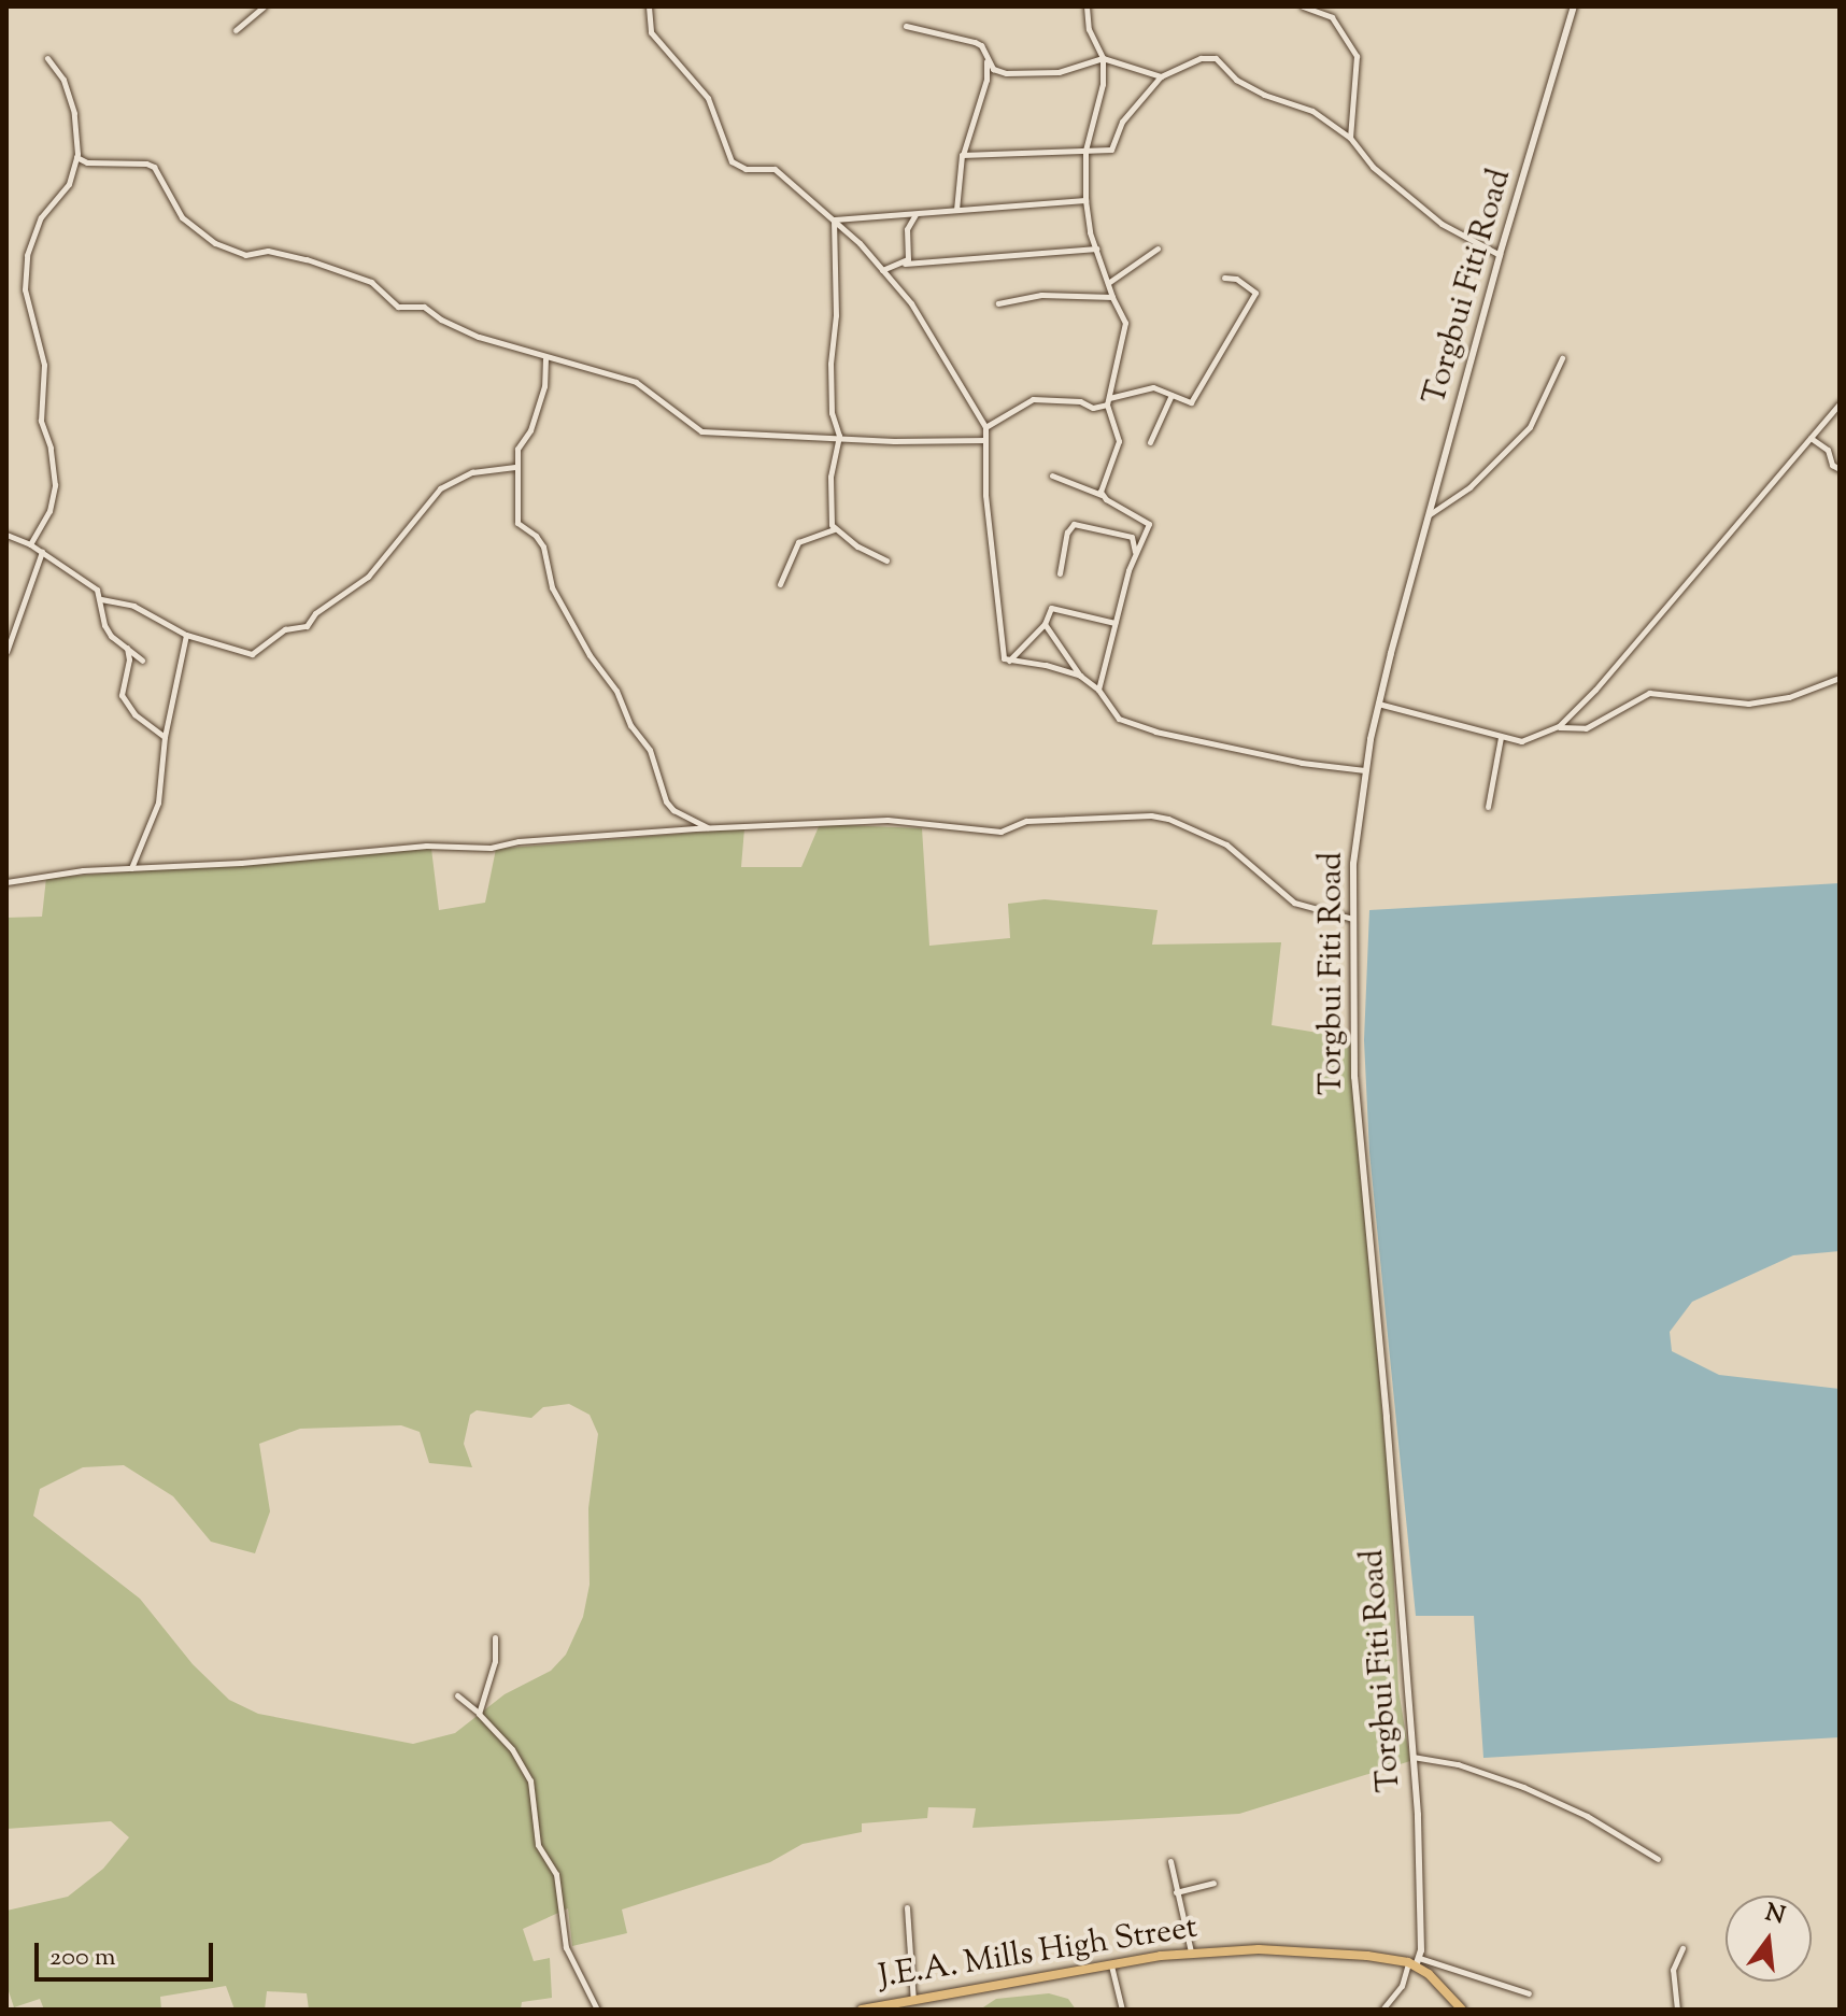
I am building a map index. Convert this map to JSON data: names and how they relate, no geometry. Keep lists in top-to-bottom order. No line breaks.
{"streets":{"highway":["J.E.A. Mills High Street"],"street":["Torgbui Fiti Road"]},"crossings":[["Torgbui Fiti Road","J.E.A. Mills High Street"]],"scale_bar":"200 m","north":"top"}
